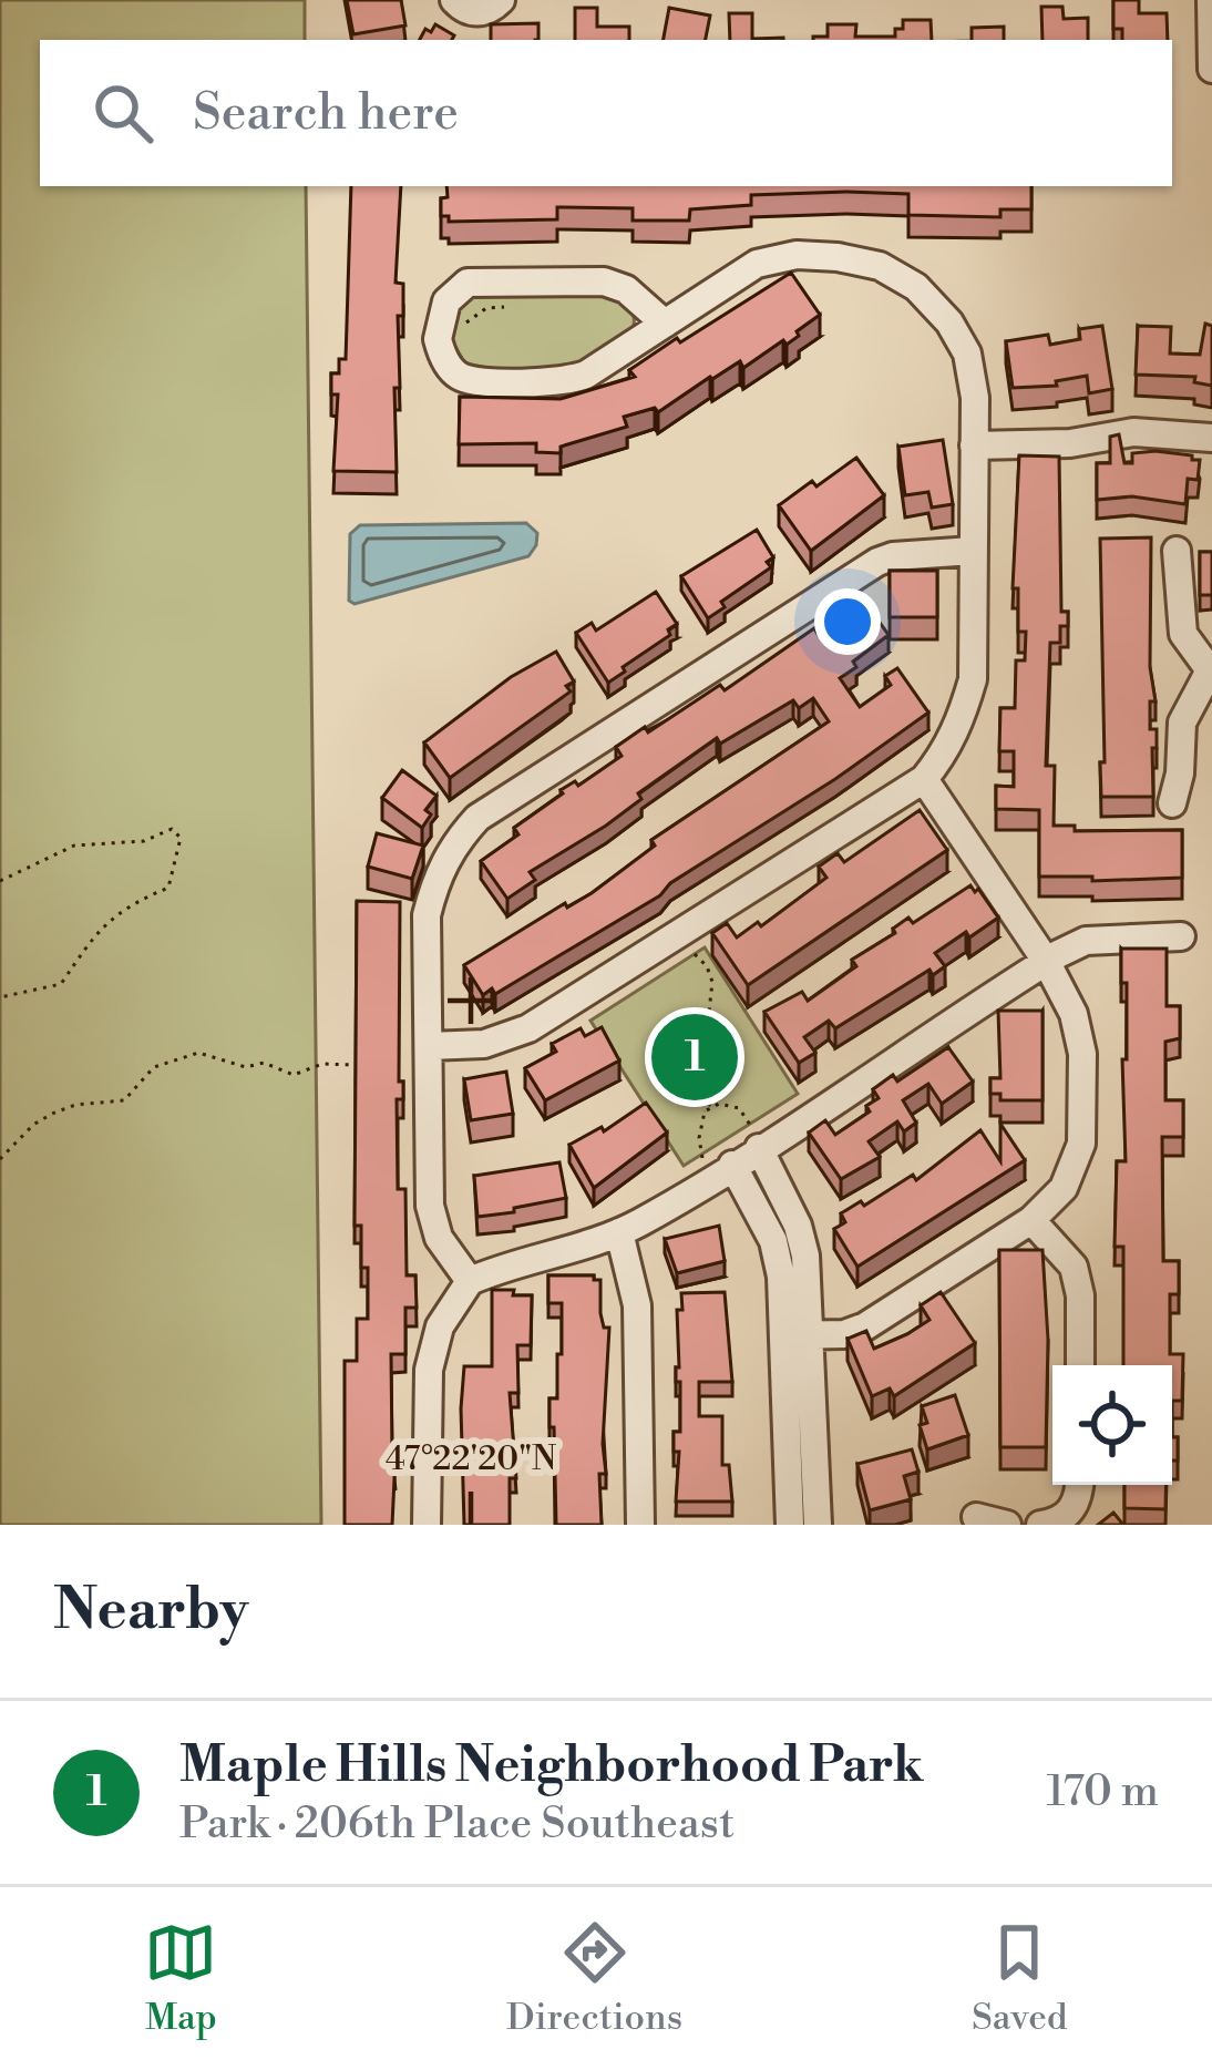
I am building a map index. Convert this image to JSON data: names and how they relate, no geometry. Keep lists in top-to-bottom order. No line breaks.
{"page":{"search":"Search here","pins":"1","heading":"Nearby","list":[{"mark":"1","name":"Maple Hills Neighborhood Park","note":"Park · 206th Place Southeast","value":"170 m"}],"nav":["Map","Directions","Saved"]},"coordinates":["47°22'20\"N"]}
